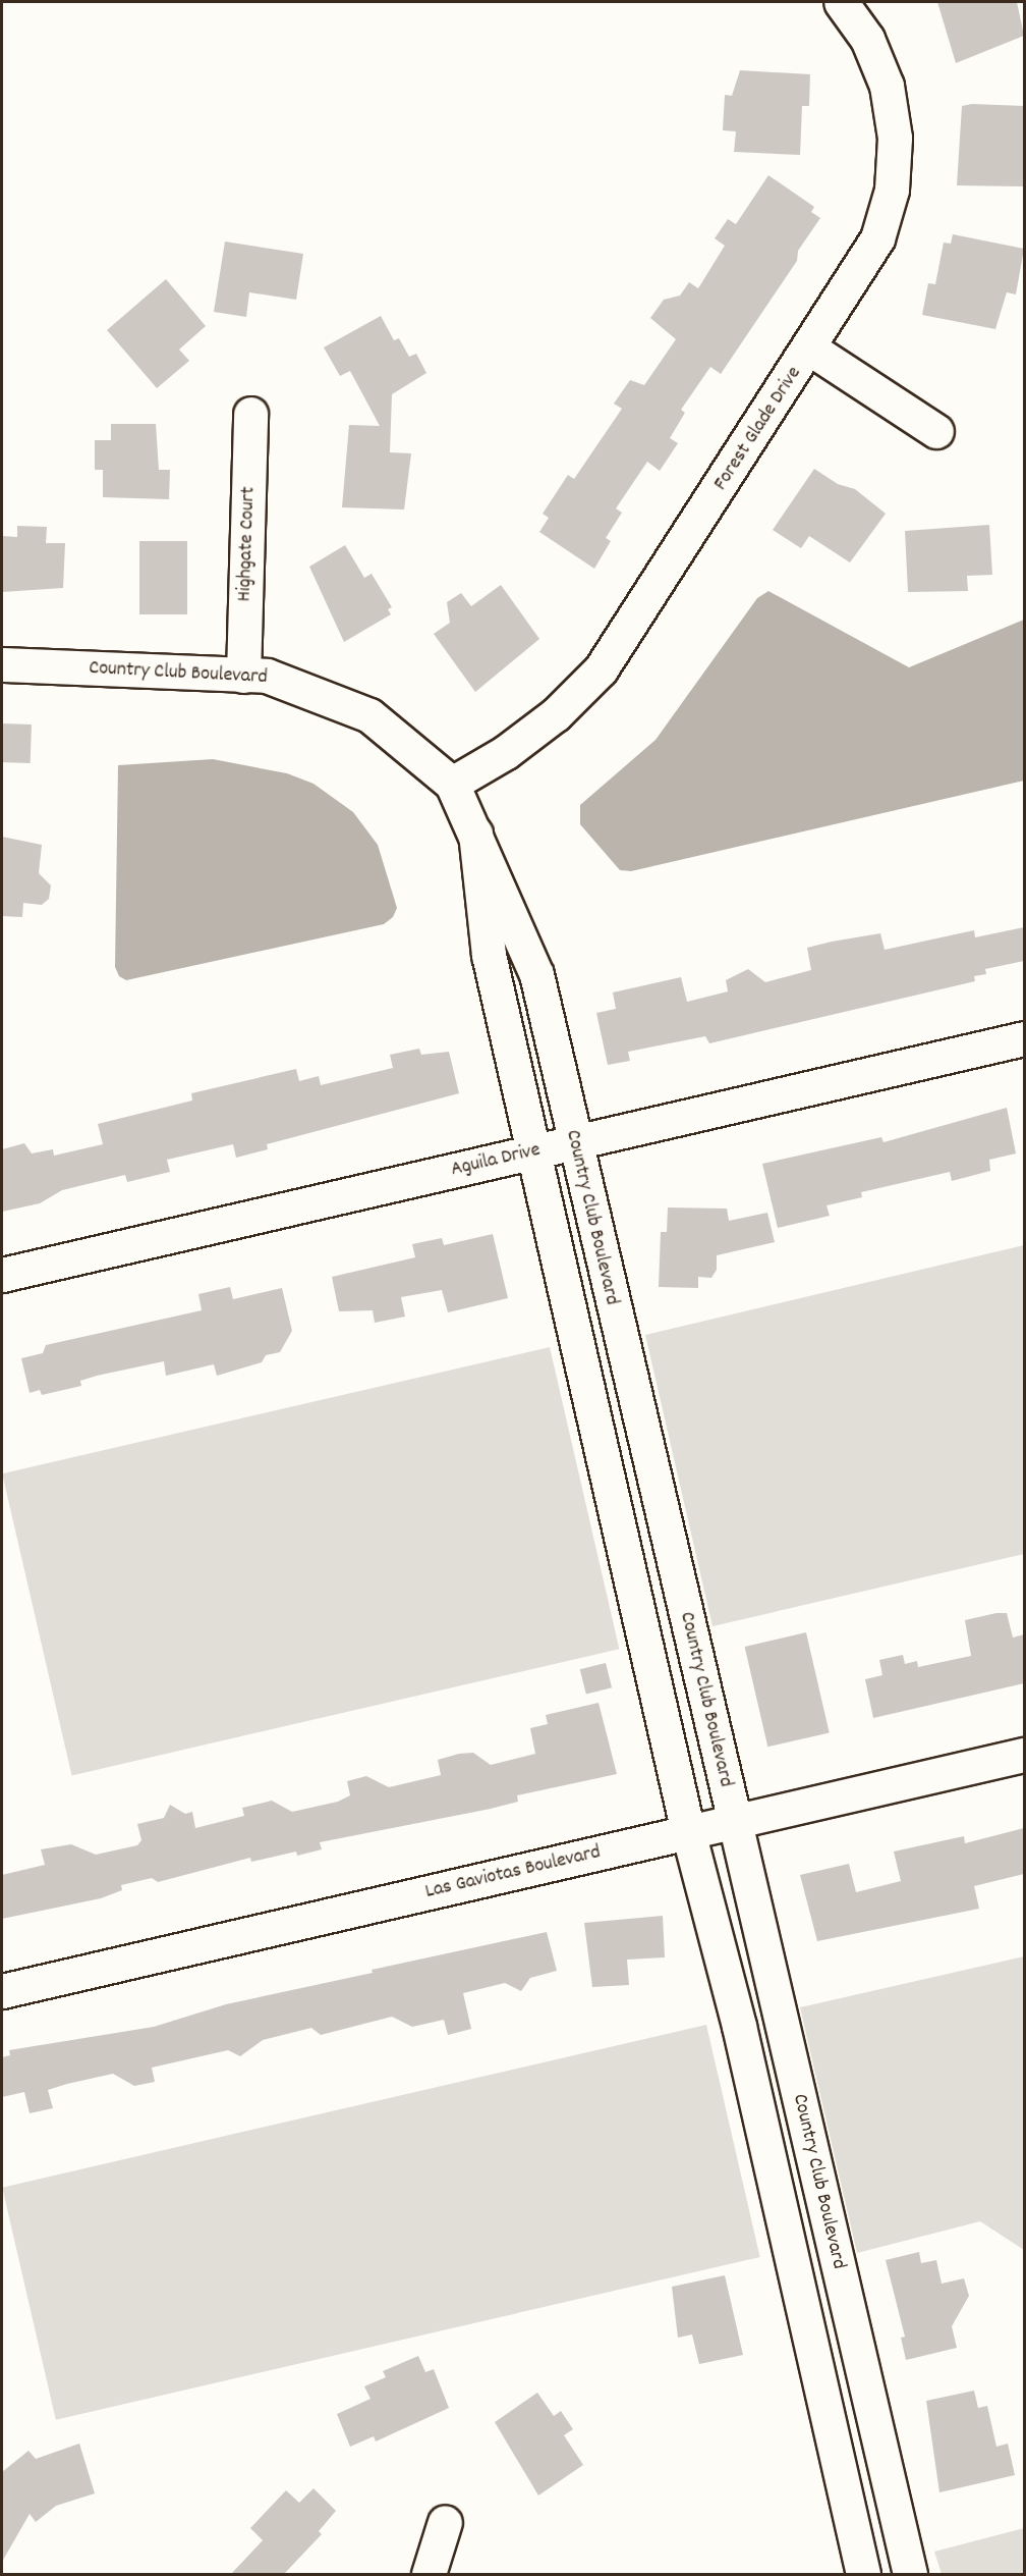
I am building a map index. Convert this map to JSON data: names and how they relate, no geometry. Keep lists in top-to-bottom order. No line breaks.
{"streets":{"street":["Forest Glade Drive","Highgate Court","Country Club Boulevard","Aguila Drive","Las Gaviotas Boulevard"]},"crossings":[["Forest Glade Drive","Country Club Boulevard"],["Highgate Court","Country Club Boulevard"],["Country Club Boulevard","Aguila Drive"],["Country Club Boulevard","Las Gaviotas Boulevard"]]}
